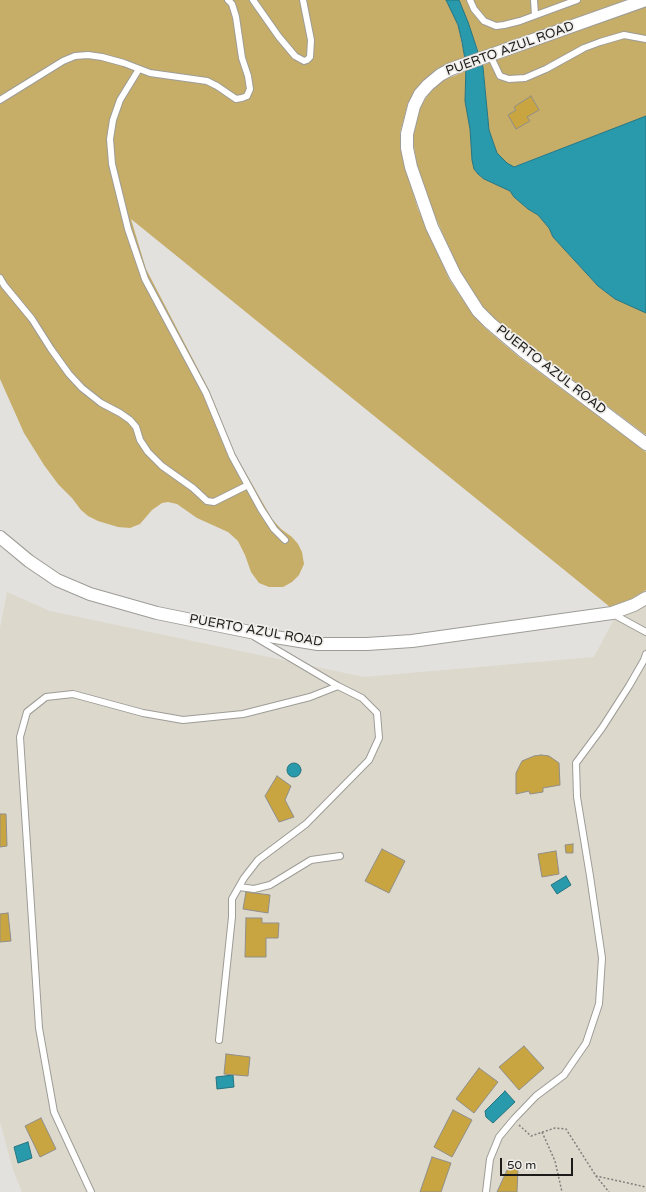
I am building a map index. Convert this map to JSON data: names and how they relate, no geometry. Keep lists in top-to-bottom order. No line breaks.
{"streets":{"street":["PUERTO AZUL ROAD"]},"scale_bar":"50 m"}
